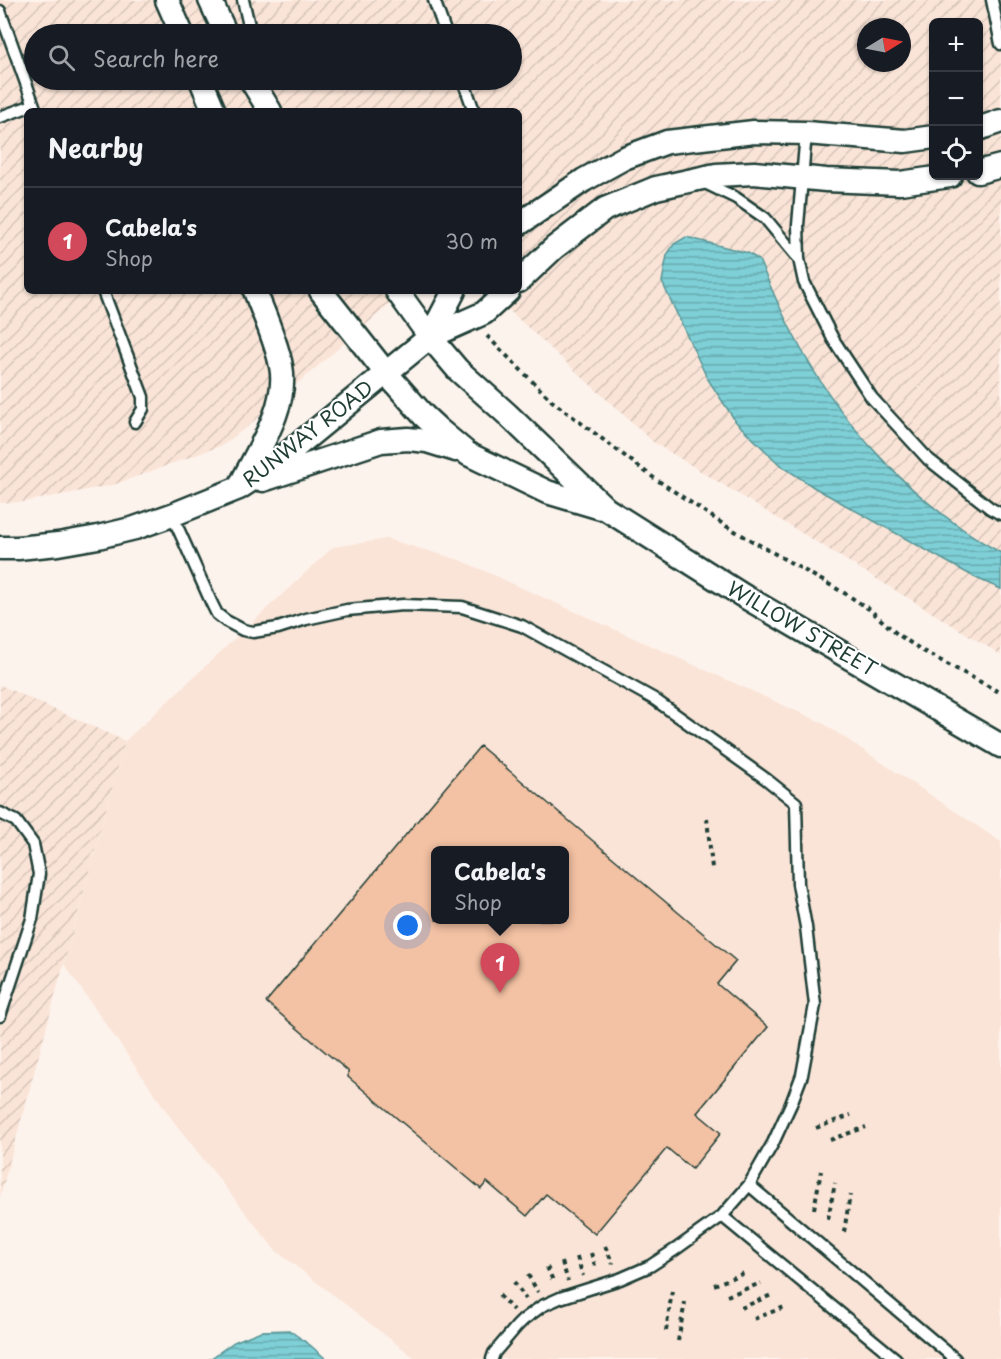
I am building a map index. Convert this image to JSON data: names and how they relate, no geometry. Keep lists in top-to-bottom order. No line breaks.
{"streets":{"street":["RUNWAY ROAD","WILLOW STREET"]},"crossings":[["RUNWAY ROAD","WILLOW STREET"]],"north":"right","page":{"map_buttons":["+","−"],"search":"Search here","heading":"Nearby","list":[{"mark":"1","name":"Cabela's","note":"Shop","value":"30 m"}],"popup":["Cabela's","Shop"],"pins":"1"}}
